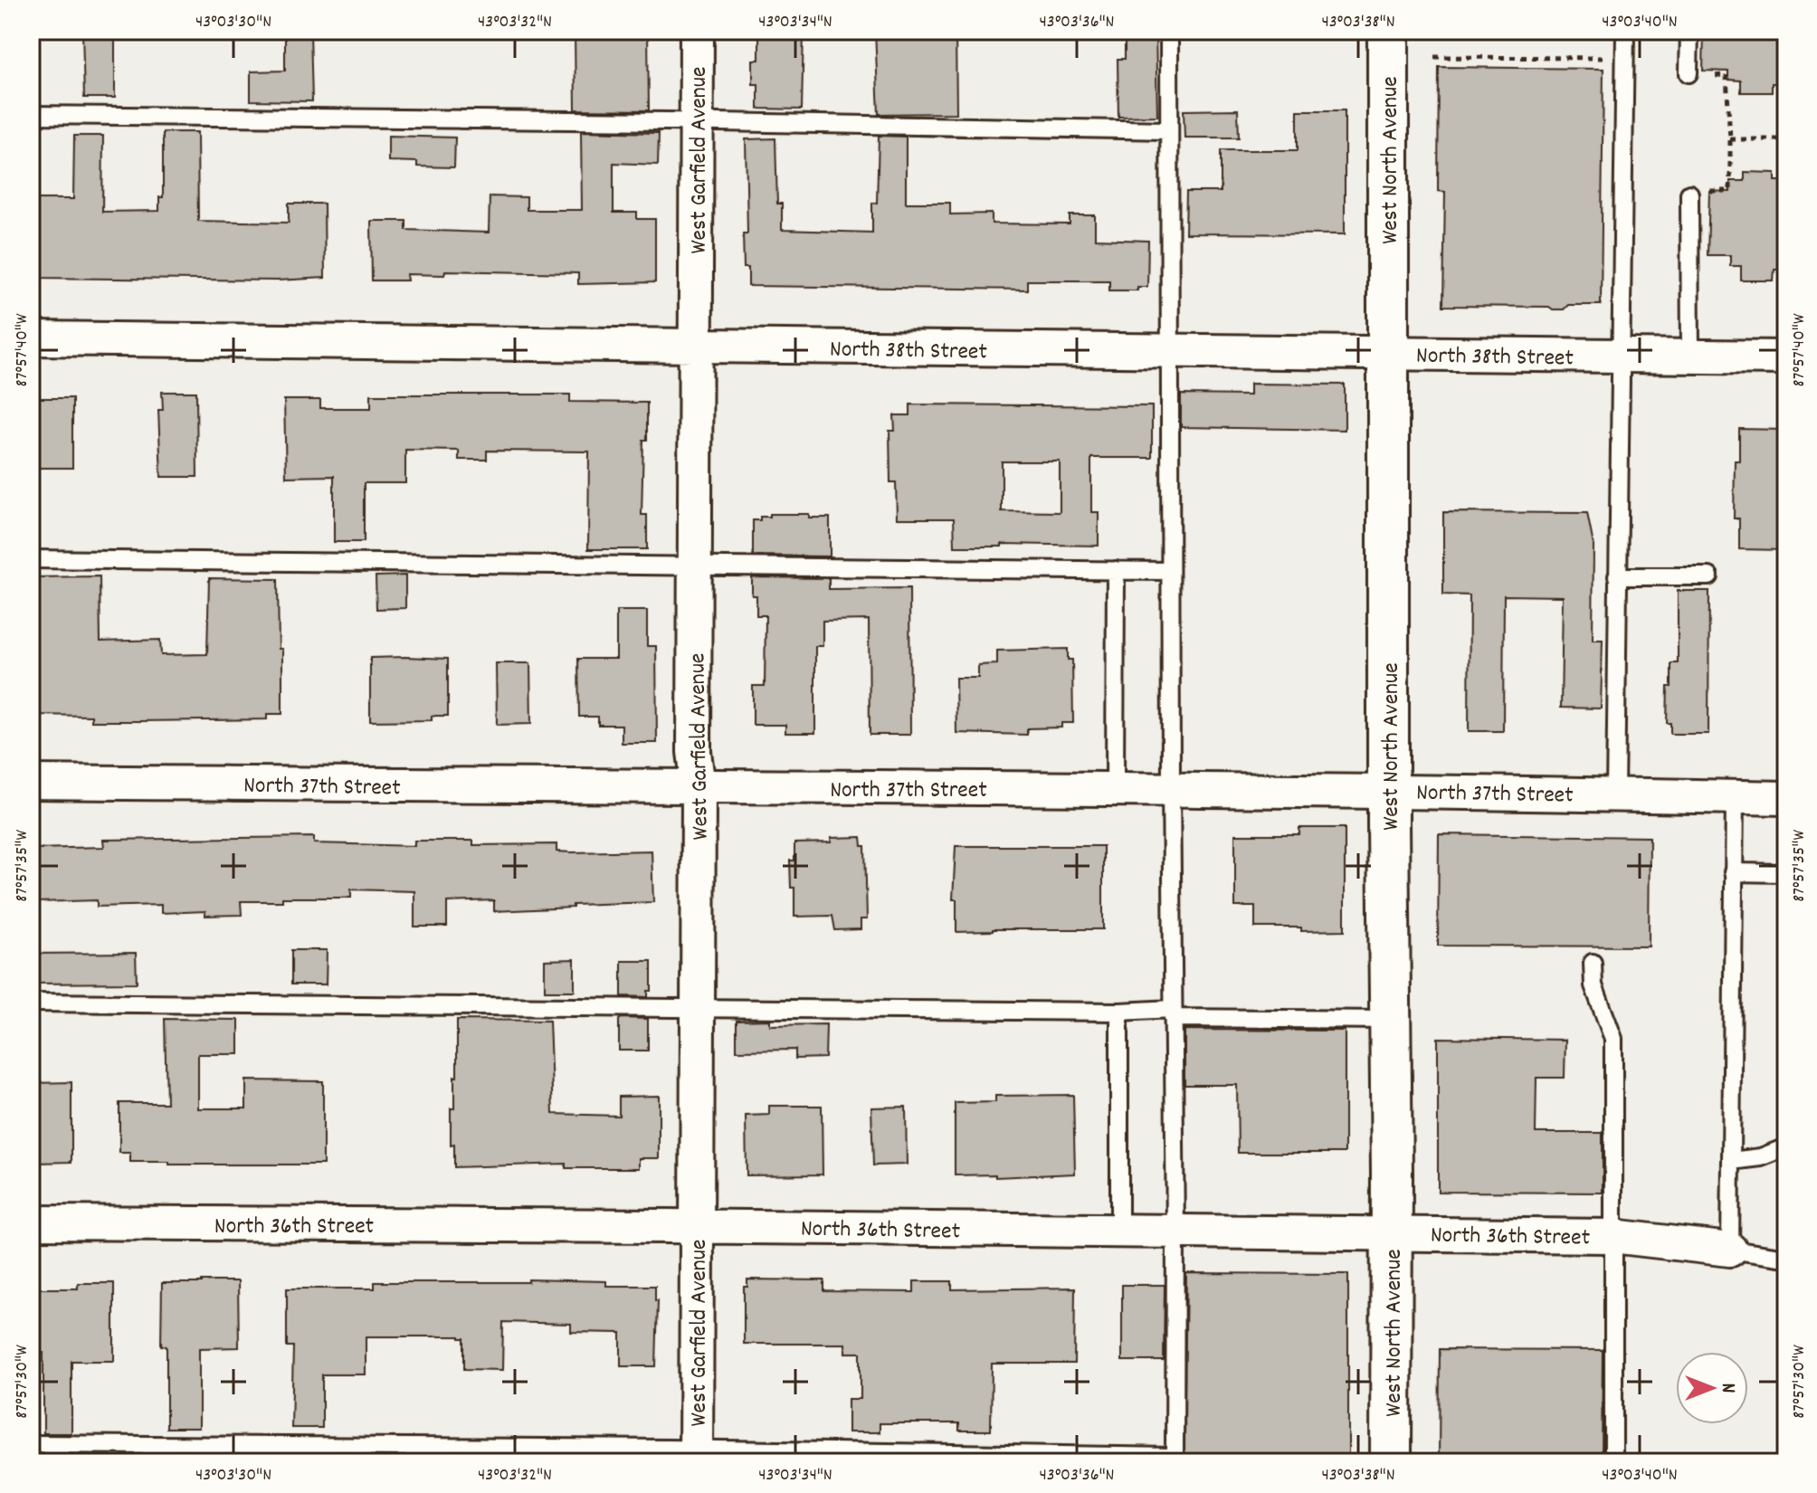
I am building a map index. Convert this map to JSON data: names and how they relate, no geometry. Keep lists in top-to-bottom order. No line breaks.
{"streets":{"main road":["West North Avenue"],"street":["West Garfield Avenue","North 38th Street","North 37th Street","North 36th Street"]},"crossings":[["West Garfield Avenue","North 38th Street"],["West Garfield Avenue","North 37th Street"],["West Garfield Avenue","North 36th Street"],["West North Avenue","North 38th Street"],["West North Avenue","North 37th Street"],["West North Avenue","North 36th Street"]],"north":"right","coordinates":["43°03'30\"N","43°03'32\"N","43°03'34\"N","43°03'36\"N","43°03'38\"N","43°03'40\"N","87°57'40\"W","87°57'35\"W","87°57'30\"W"]}
